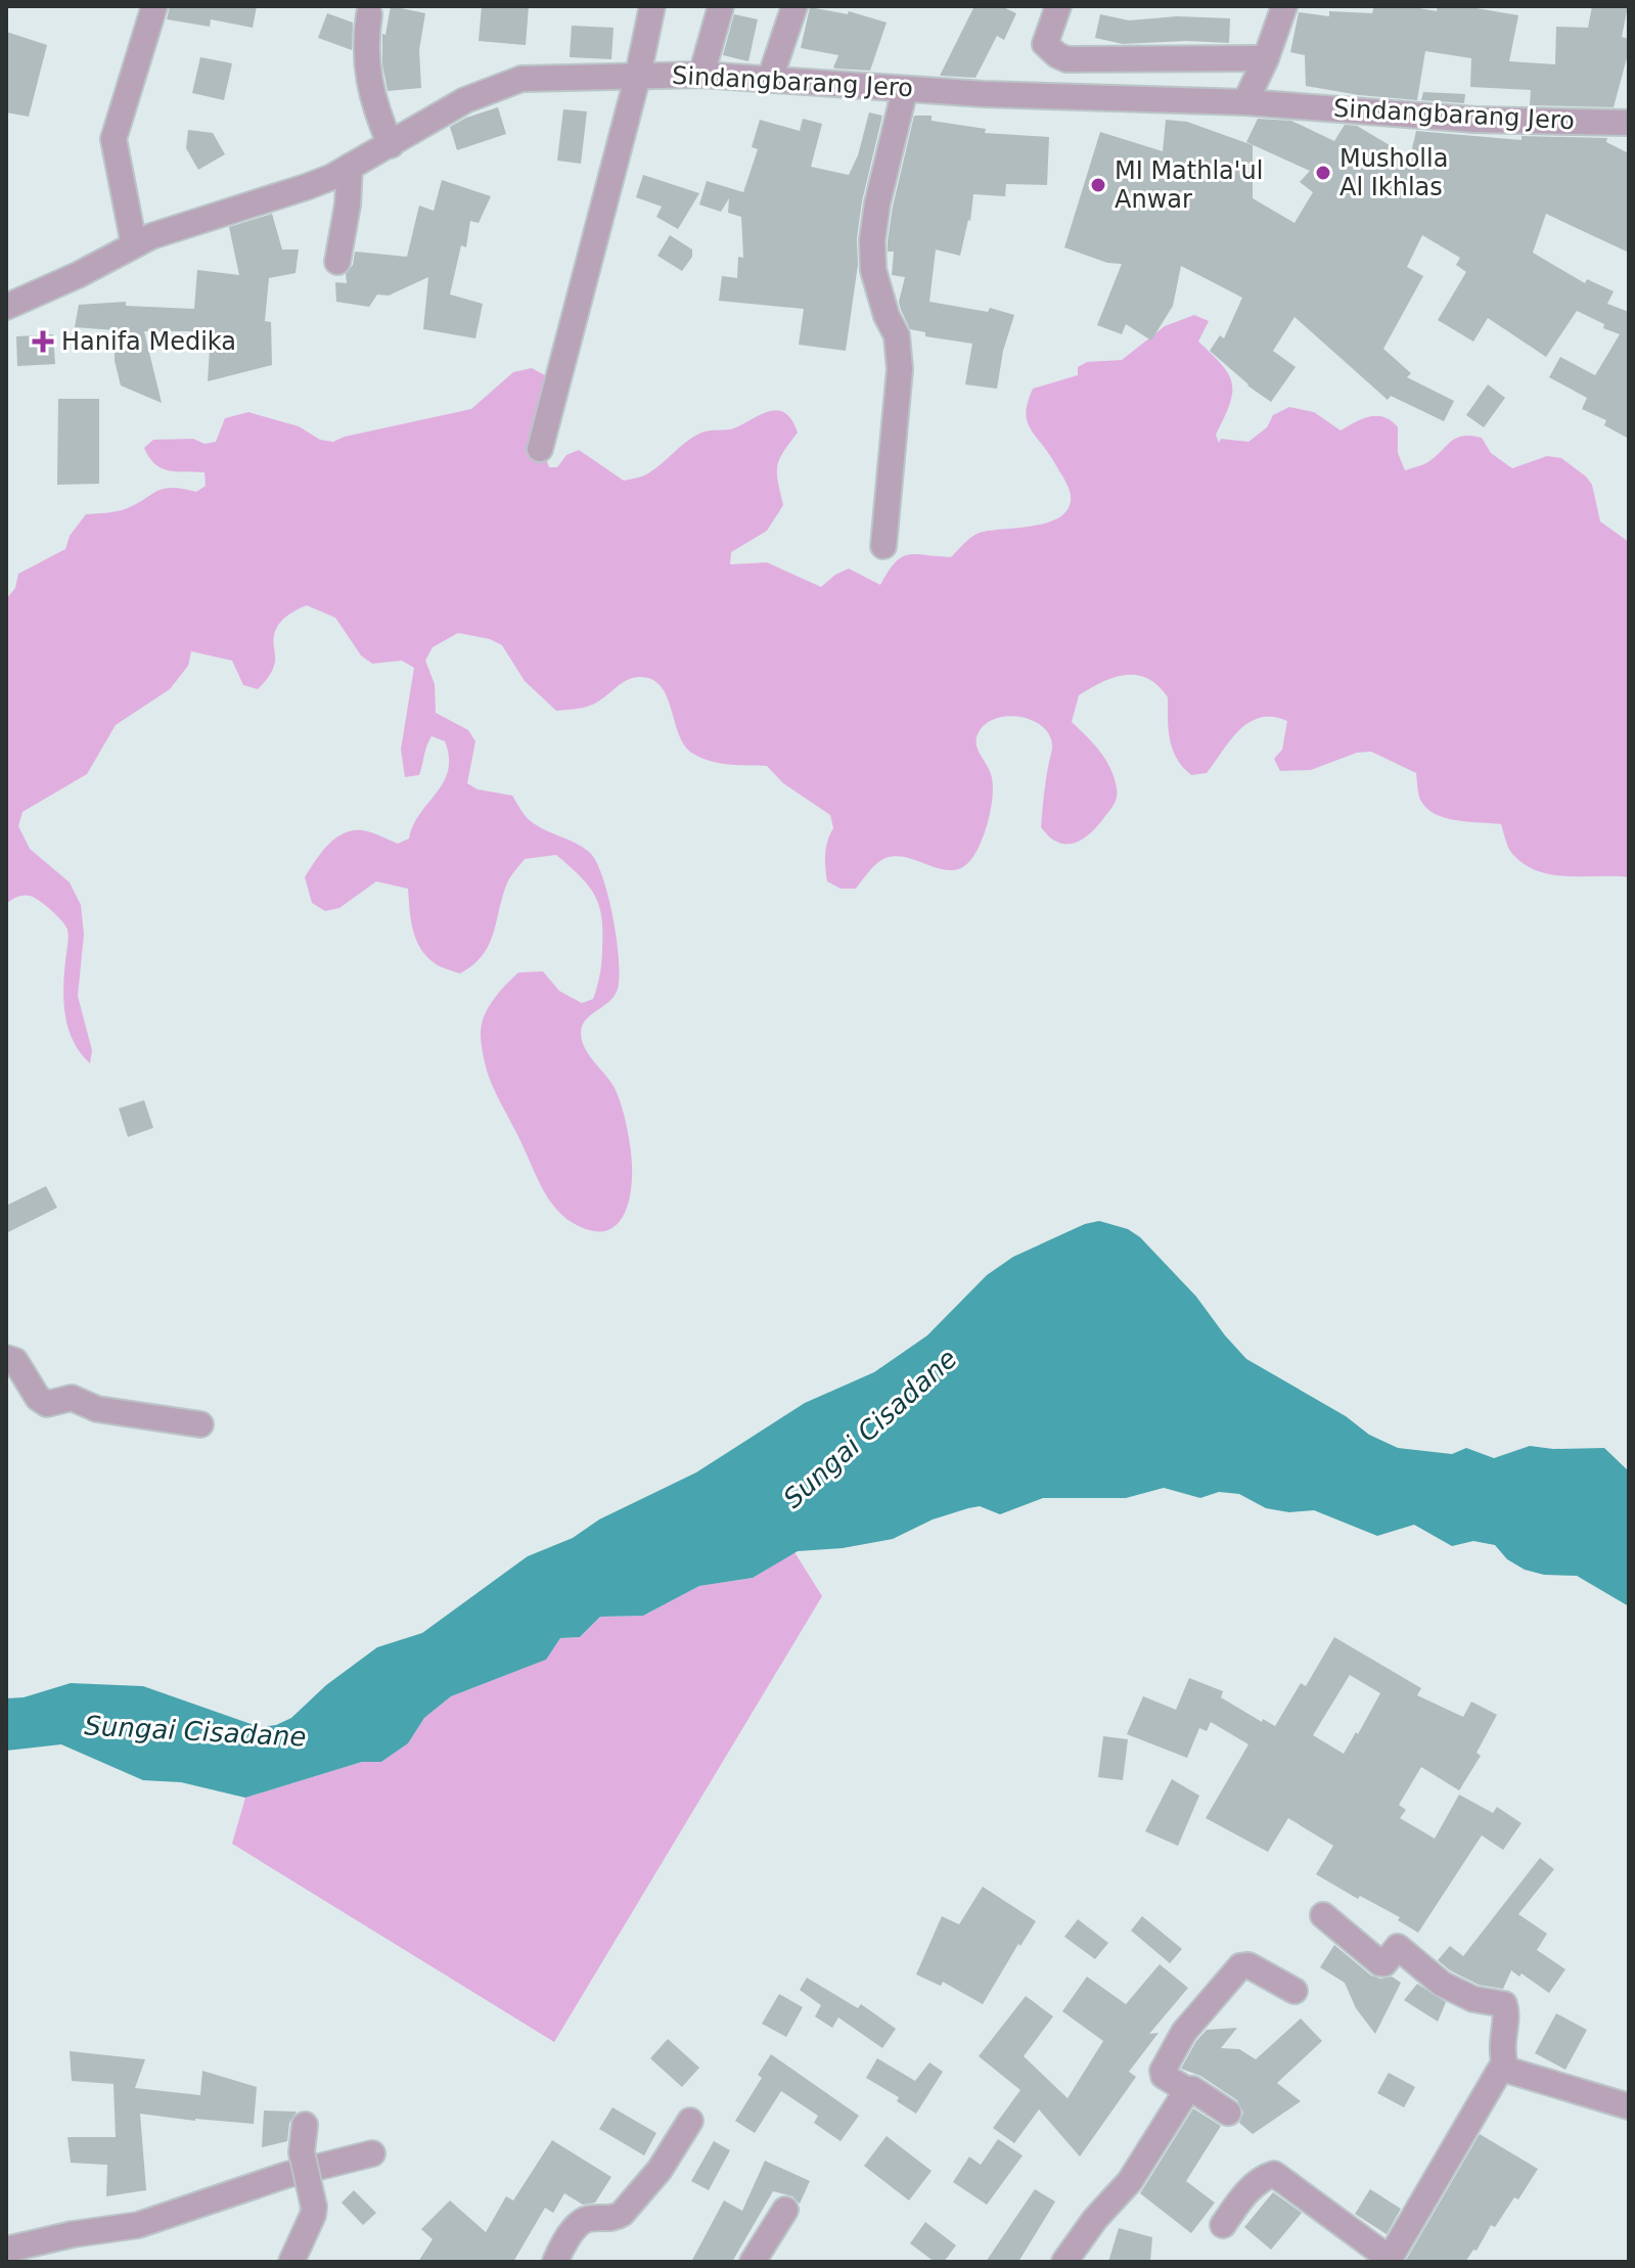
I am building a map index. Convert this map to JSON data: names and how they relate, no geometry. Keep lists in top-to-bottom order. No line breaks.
{"streets":{"street":["Sindangbarang Jero"]},"water":["Sungai Cisadane"],"places":{"other":["Musholla Al Ikhlas","MI Mathla'ul Anwar"],"health":["Hanifa Medika"]}}
